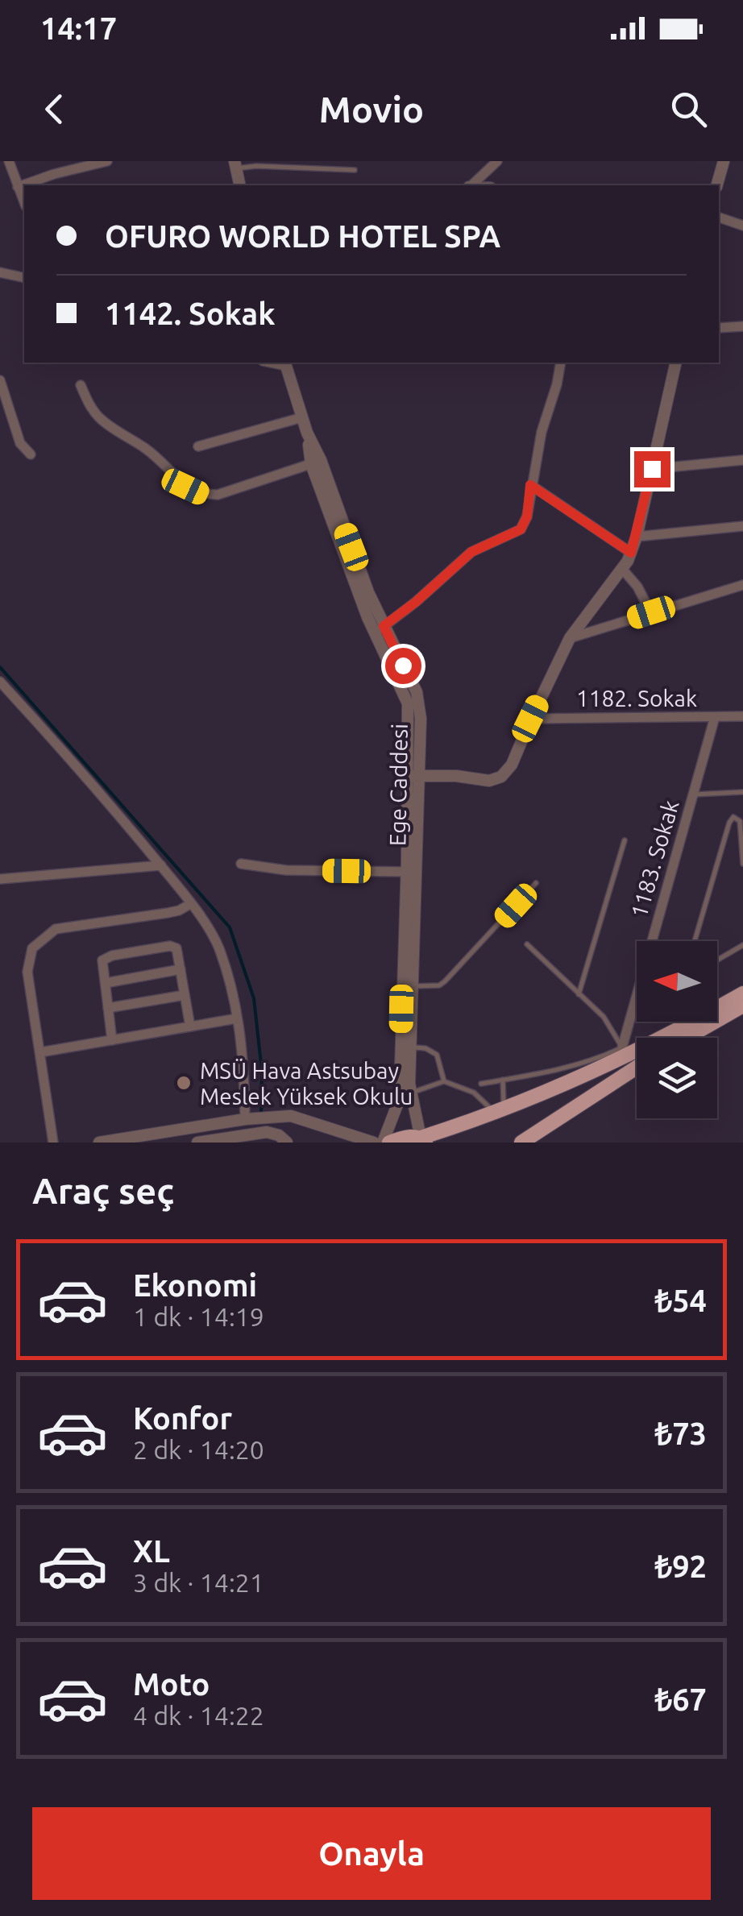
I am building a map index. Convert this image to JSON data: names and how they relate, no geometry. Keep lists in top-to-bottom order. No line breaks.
{"streets":{"street":["1182. Sokak","Ege Caddesi","1183. Sokak"]},"crossings":[["1182. Sokak","1183. Sokak"]],"places":["MSÜ Hava Astsubay Meslek Yüksek Okulu"],"north":"left","page":{"status":"14:17","header":"Movio","banner":["OFURO WORLD HOTEL SPA","1142. Sokak"],"heading":"Araç seç","list":[{"name":"Ekonomi","note":"1 dk · 14:19","value":"₺54"},{"name":"Konfor","note":"2 dk · 14:20","value":"₺73"},{"name":"XL","note":"3 dk · 14:21","value":"₺92"},{"name":"Moto","note":"4 dk · 14:22","value":"₺67"}],"buttons":"Onayla"}}
